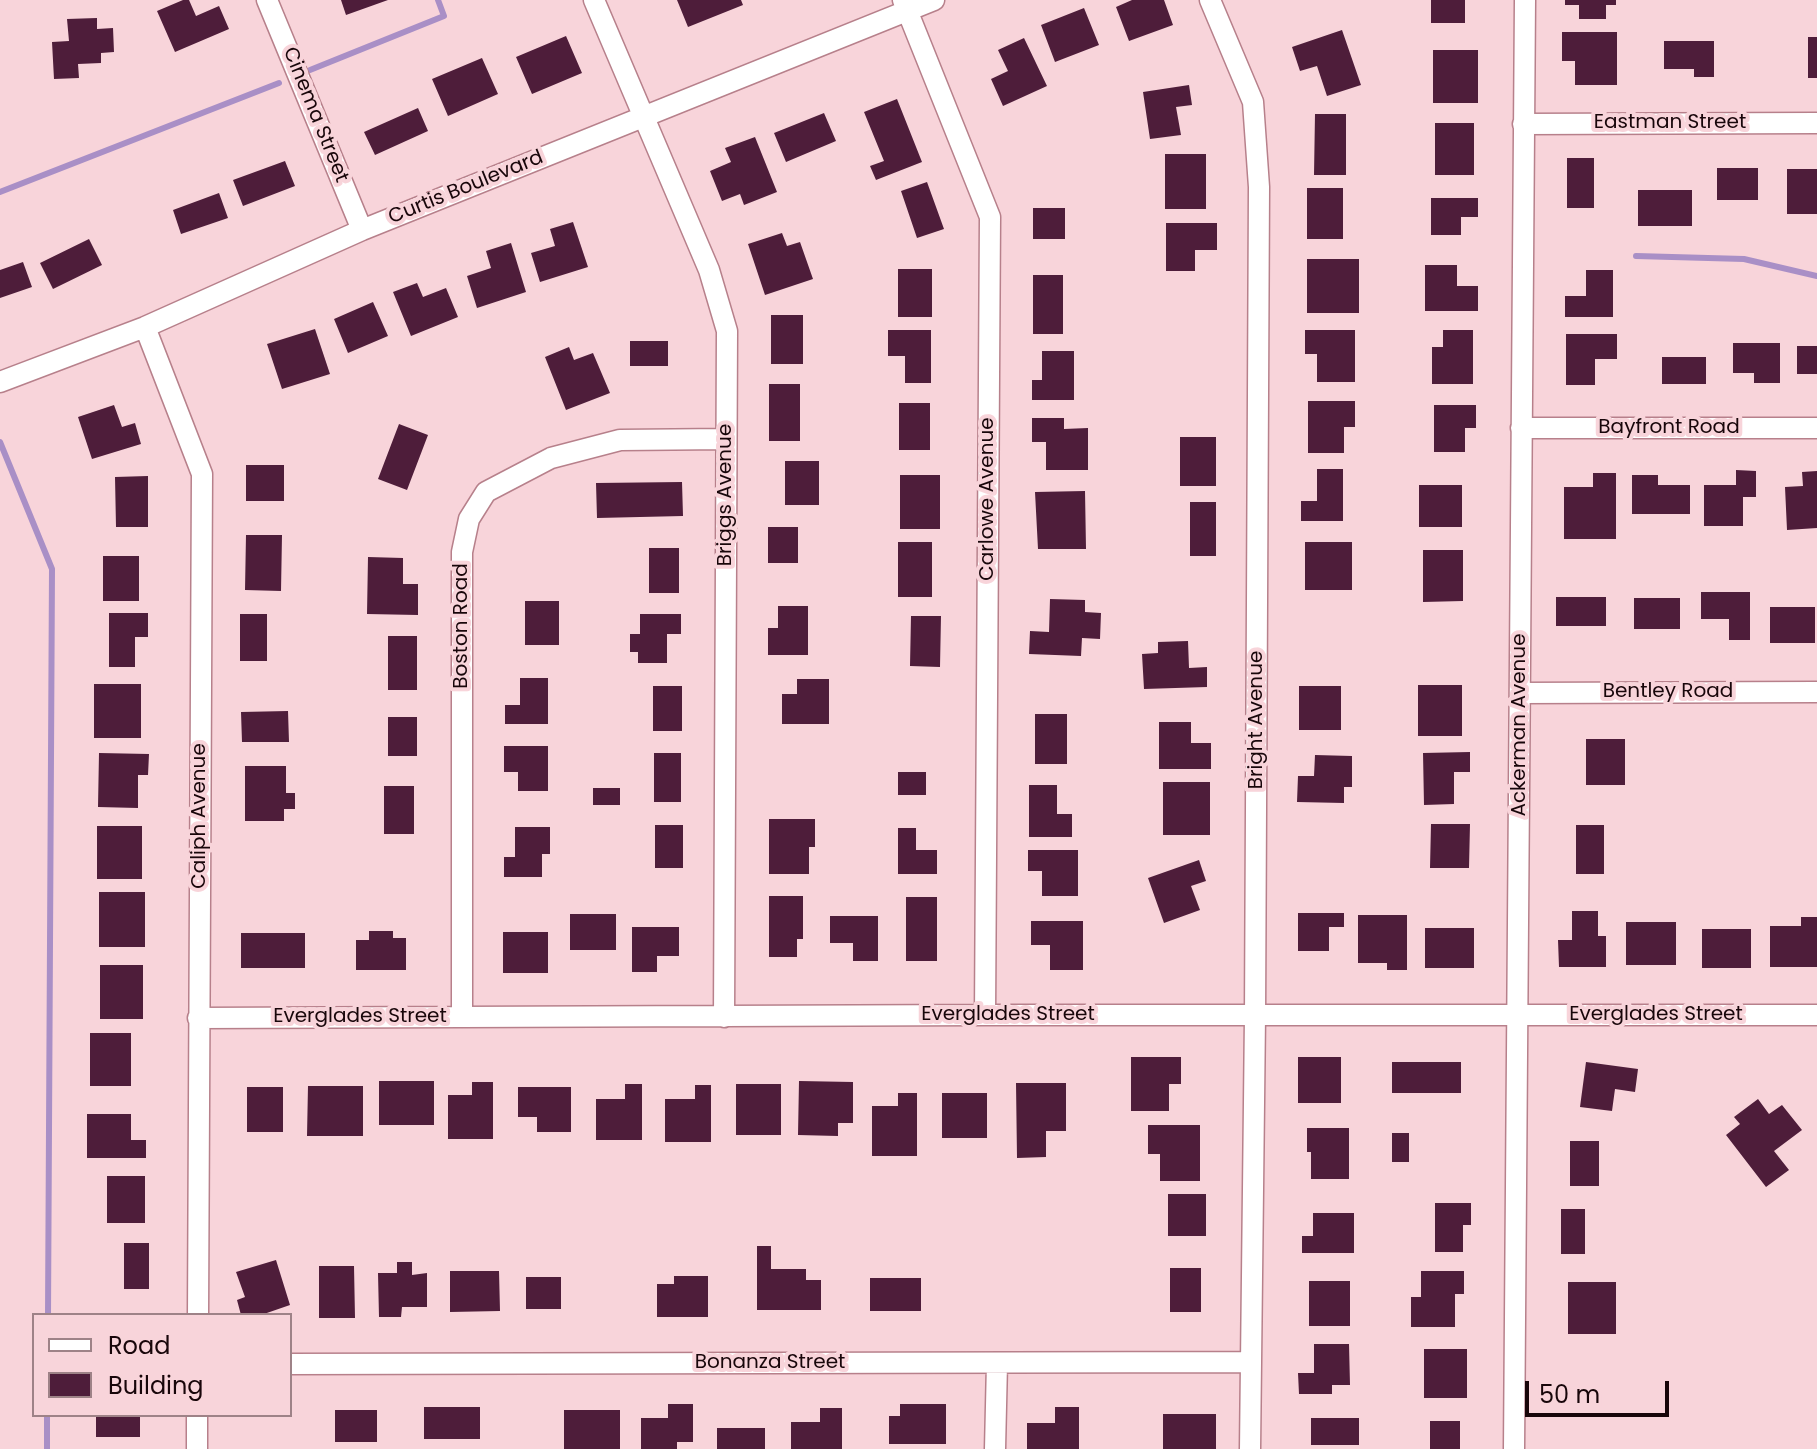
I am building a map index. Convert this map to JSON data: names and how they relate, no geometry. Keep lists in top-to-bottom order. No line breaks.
{"streets":{"street":["Cinema Street","Eastman Street","Curtis Boulevard","Bayfront Road","Briggs Avenue","Carlowe Avenue","Boston Road","Bentley Road","Bright Avenue","Ackerman Avenue","Caliph Avenue","Everglades Street","Bonanza Street"]},"crossings":[["Cinema Street","Curtis Boulevard"],["Eastman Street","Ackerman Avenue"],["Curtis Boulevard","Briggs Avenue"],["Curtis Boulevard","Carlowe Avenue"],["Curtis Boulevard","Caliph Avenue"],["Bayfront Road","Ackerman Avenue"],["Briggs Avenue","Boston Road"],["Briggs Avenue","Everglades Street"],["Carlowe Avenue","Everglades Street"],["Boston Road","Everglades Street"],["Bentley Road","Ackerman Avenue"],["Bright Avenue","Everglades Street"],["Bright Avenue","Bonanza Street"],["Ackerman Avenue","Everglades Street"],["Caliph Avenue","Everglades Street"]],"legend":["Road","Building"],"scale_bar":"50 m"}
